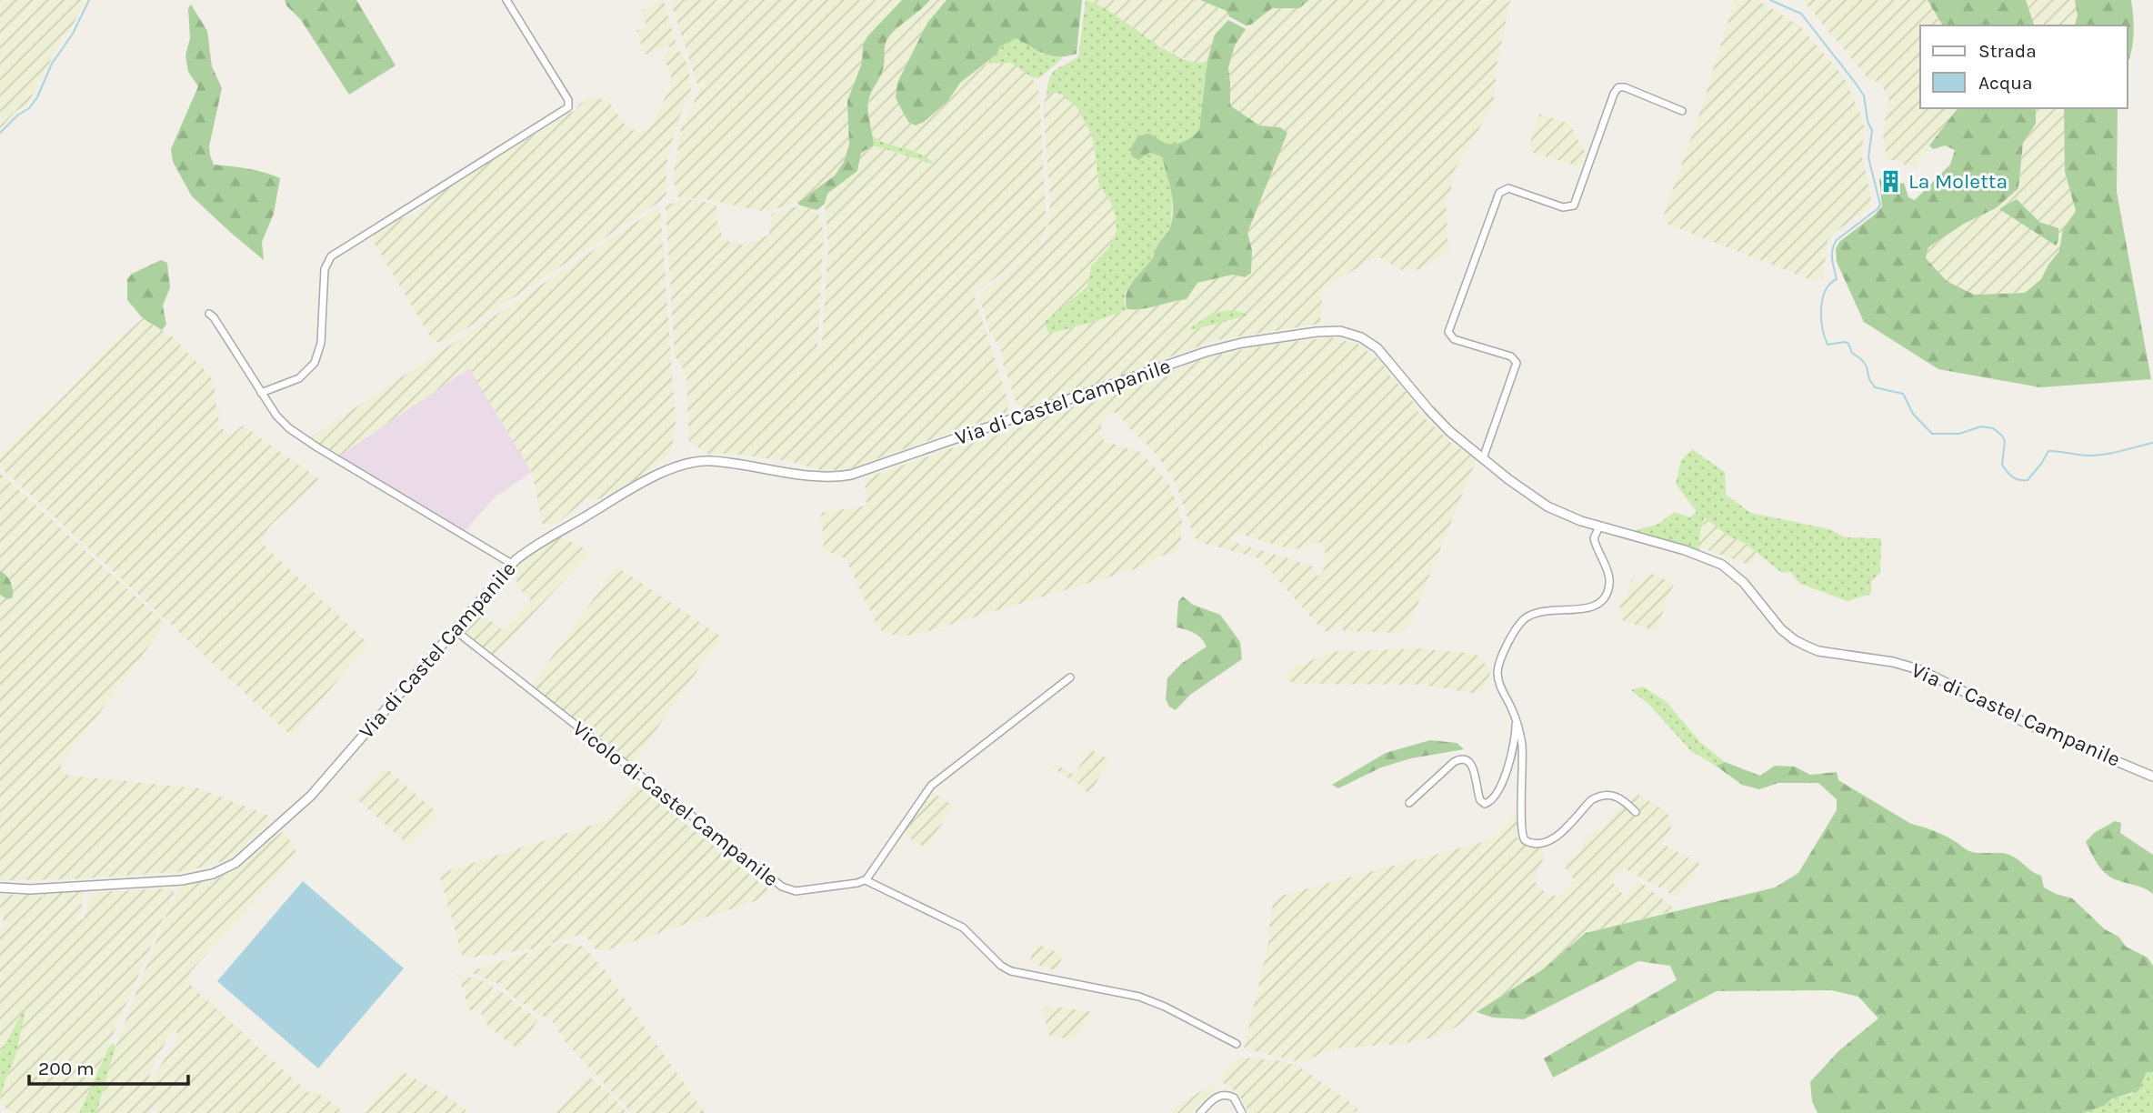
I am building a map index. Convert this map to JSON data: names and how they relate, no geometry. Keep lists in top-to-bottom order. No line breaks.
{"streets":{"street":["Via di Castel Campanile","Vicolo di Castel Campanile"]},"crossings":[["Via di Castel Campanile","Vicolo di Castel Campanile"]],"places":{"building":["La Moletta"]},"legend":["Strada","Acqua"],"scale_bar":"200 m"}
